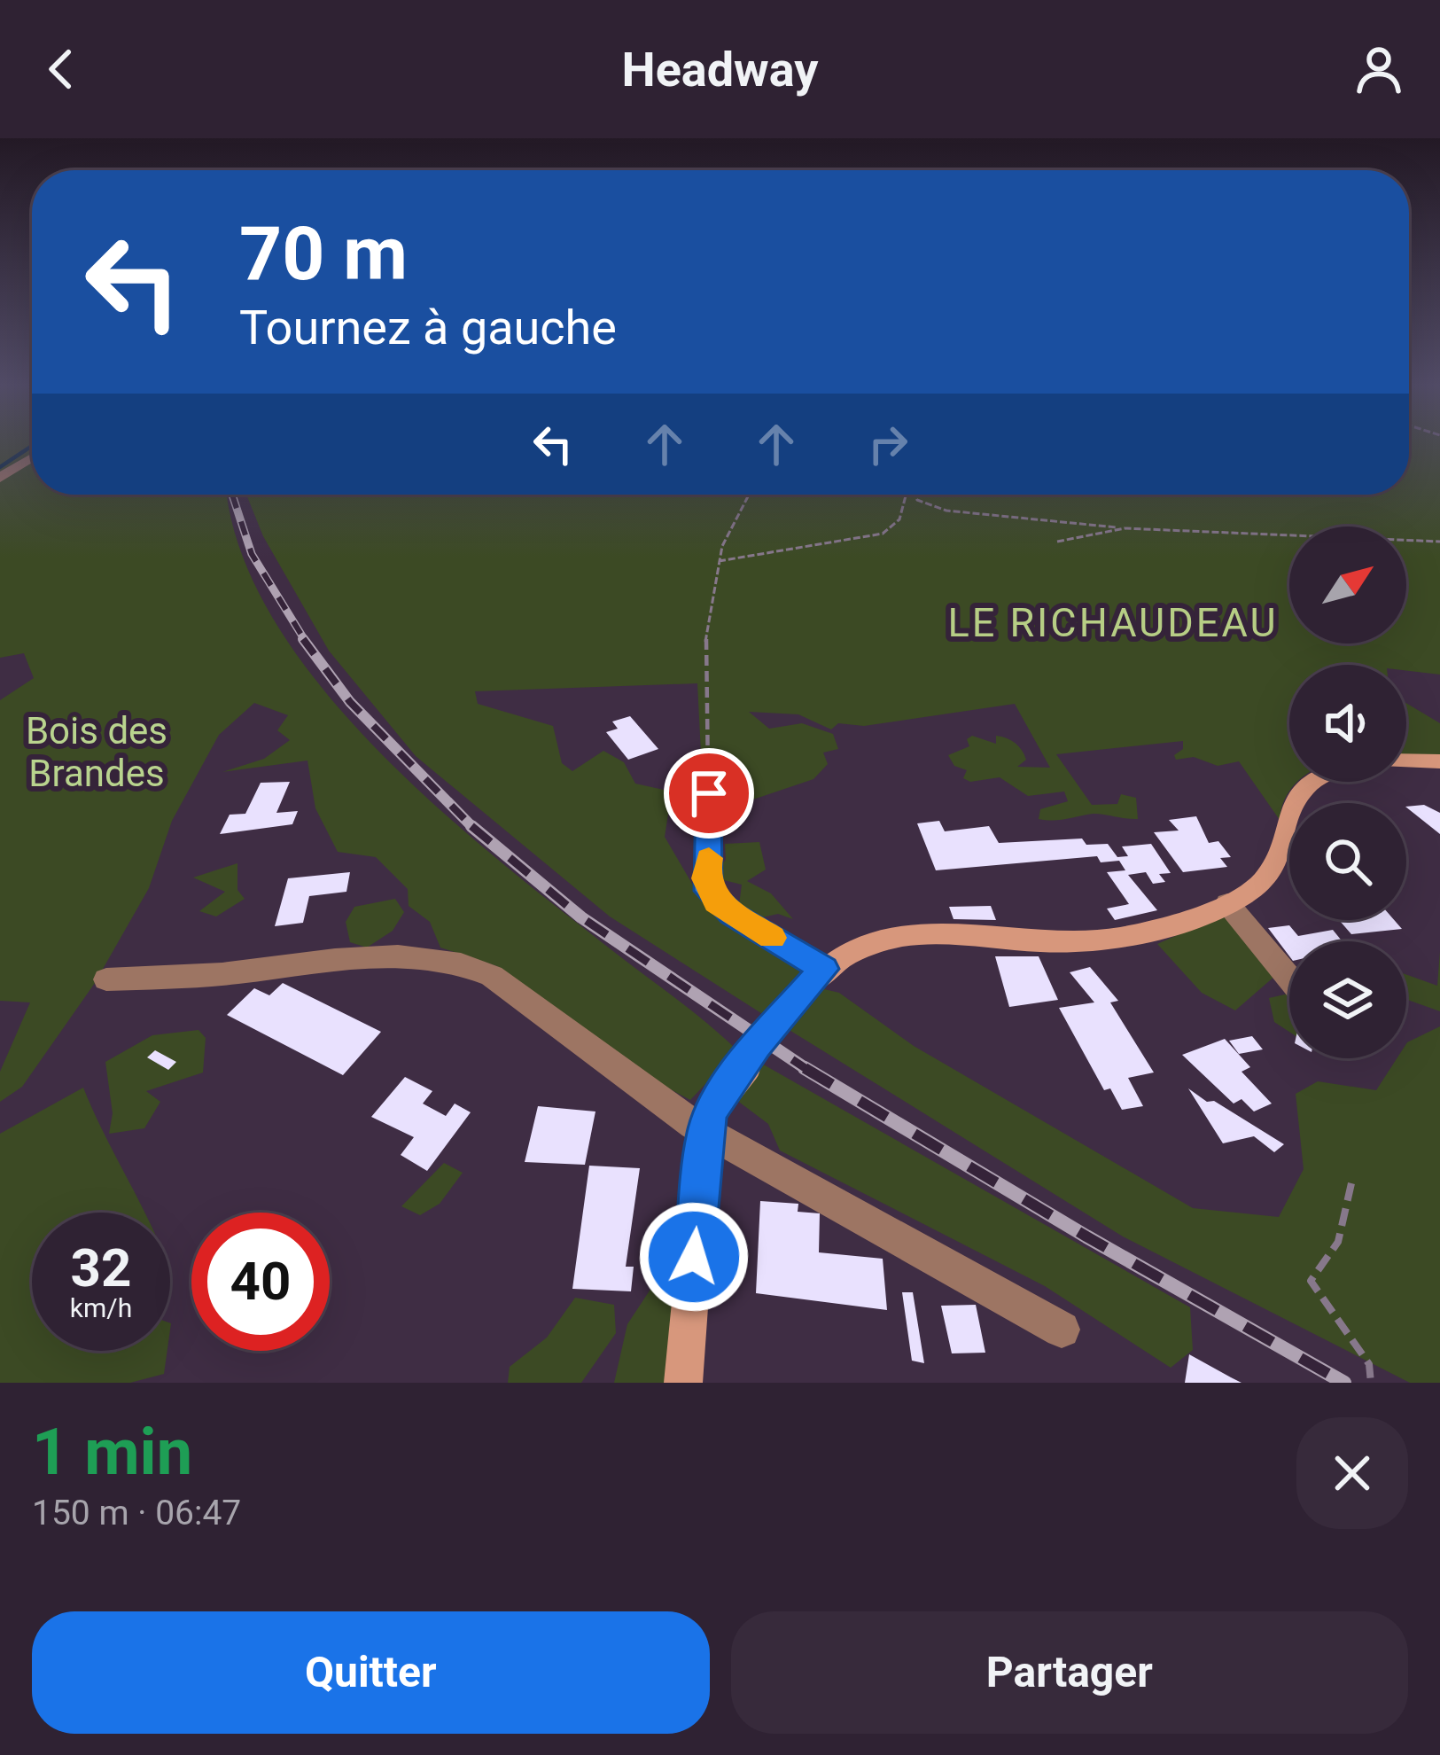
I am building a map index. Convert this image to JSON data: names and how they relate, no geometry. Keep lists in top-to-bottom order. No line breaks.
{"districts":["LE RICHAUDEAU"],"parks":["Bois des Brandes"],"north":"top right","page":{"header":"Headway","turn":["70 m","Tournez à gauche"],"speed":"32 km/h","limit":"40","heading":["1 min","150 m · 06:47"],"buttons":["Quitter","Partager"]}}
